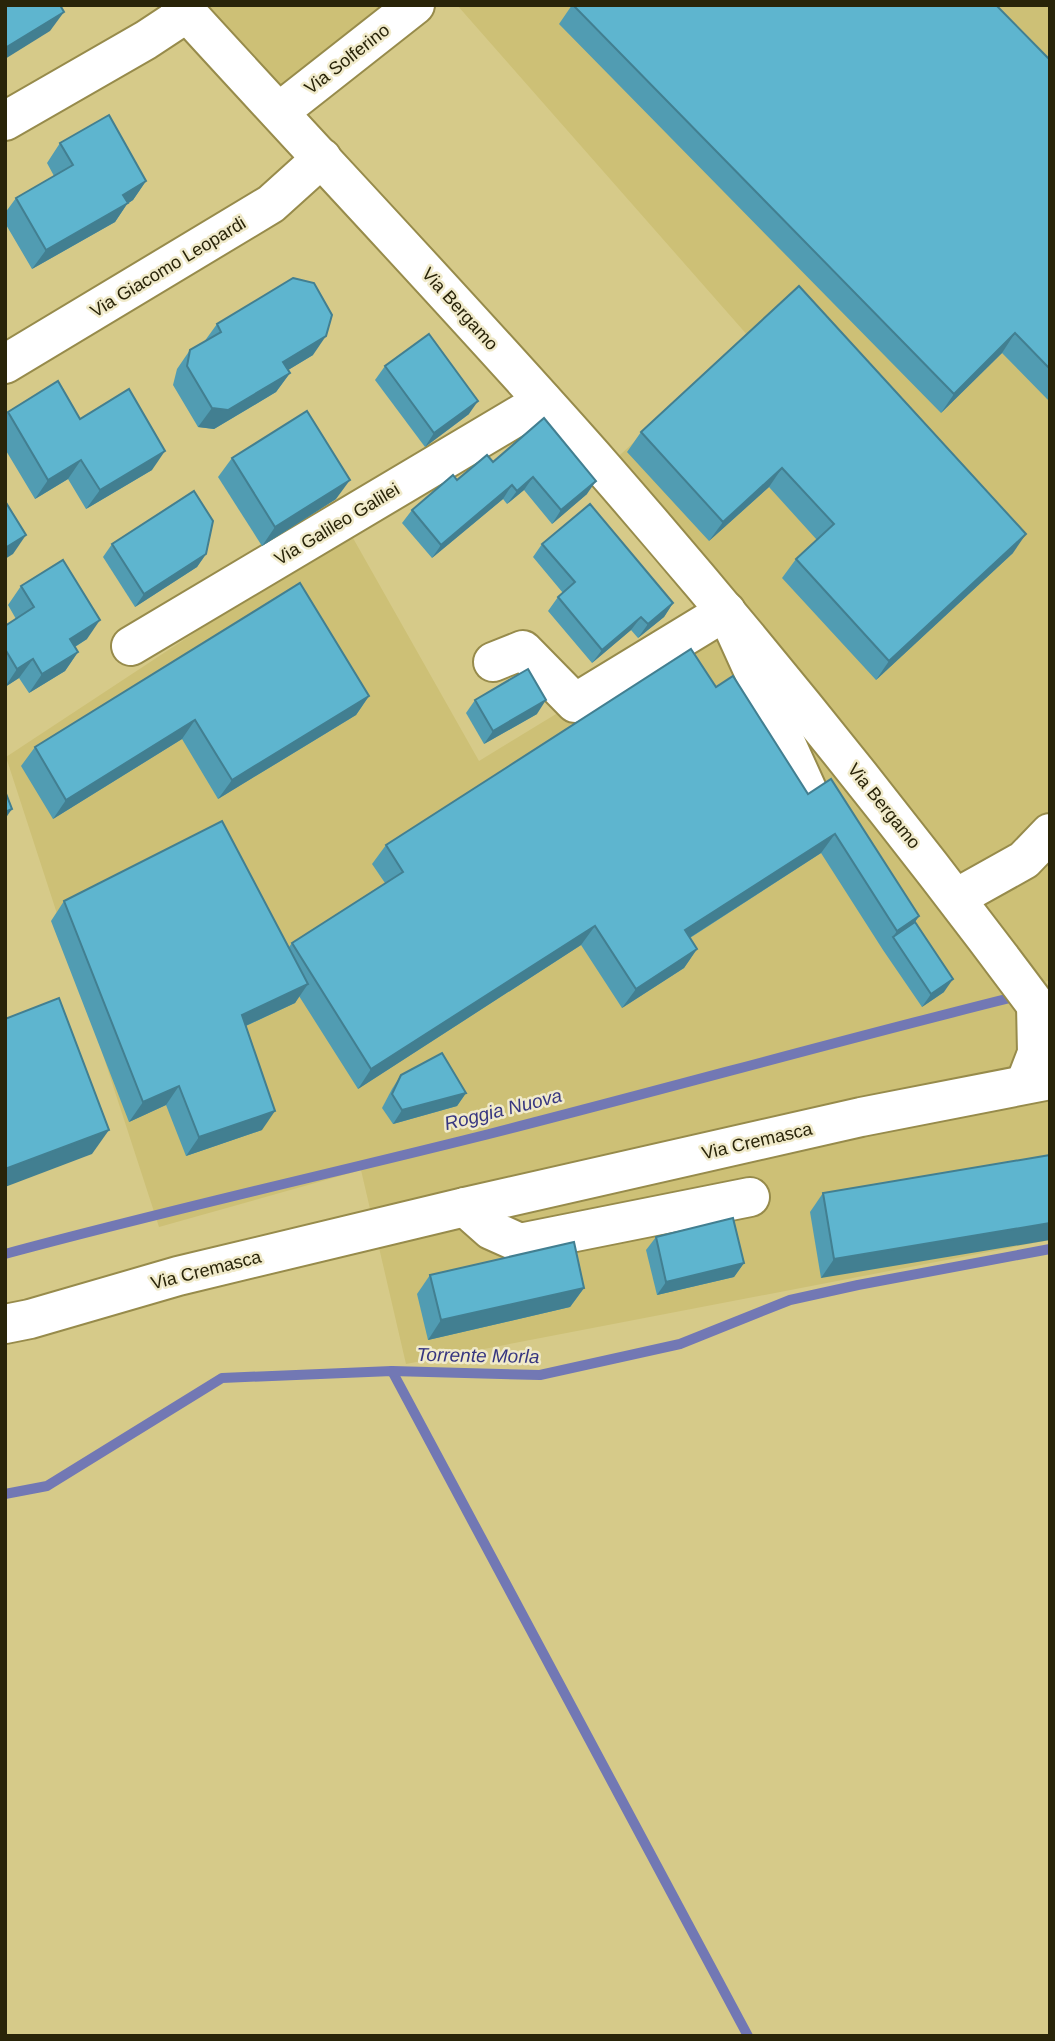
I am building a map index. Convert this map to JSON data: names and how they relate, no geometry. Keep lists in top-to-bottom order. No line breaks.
{"streets":{"street":["Via Solferino","Via Giacomo Leopardi","Via Bergamo","Via Galileo Galilei","Via Cremasca"]},"crossings":[["Via Solferino","Via Bergamo"],["Via Giacomo Leopardi","Via Bergamo"],["Via Bergamo","Via Galileo Galilei"],["Via Bergamo","Via Cremasca"]],"water":["Roggia Nuova","Torrente Morla"]}
